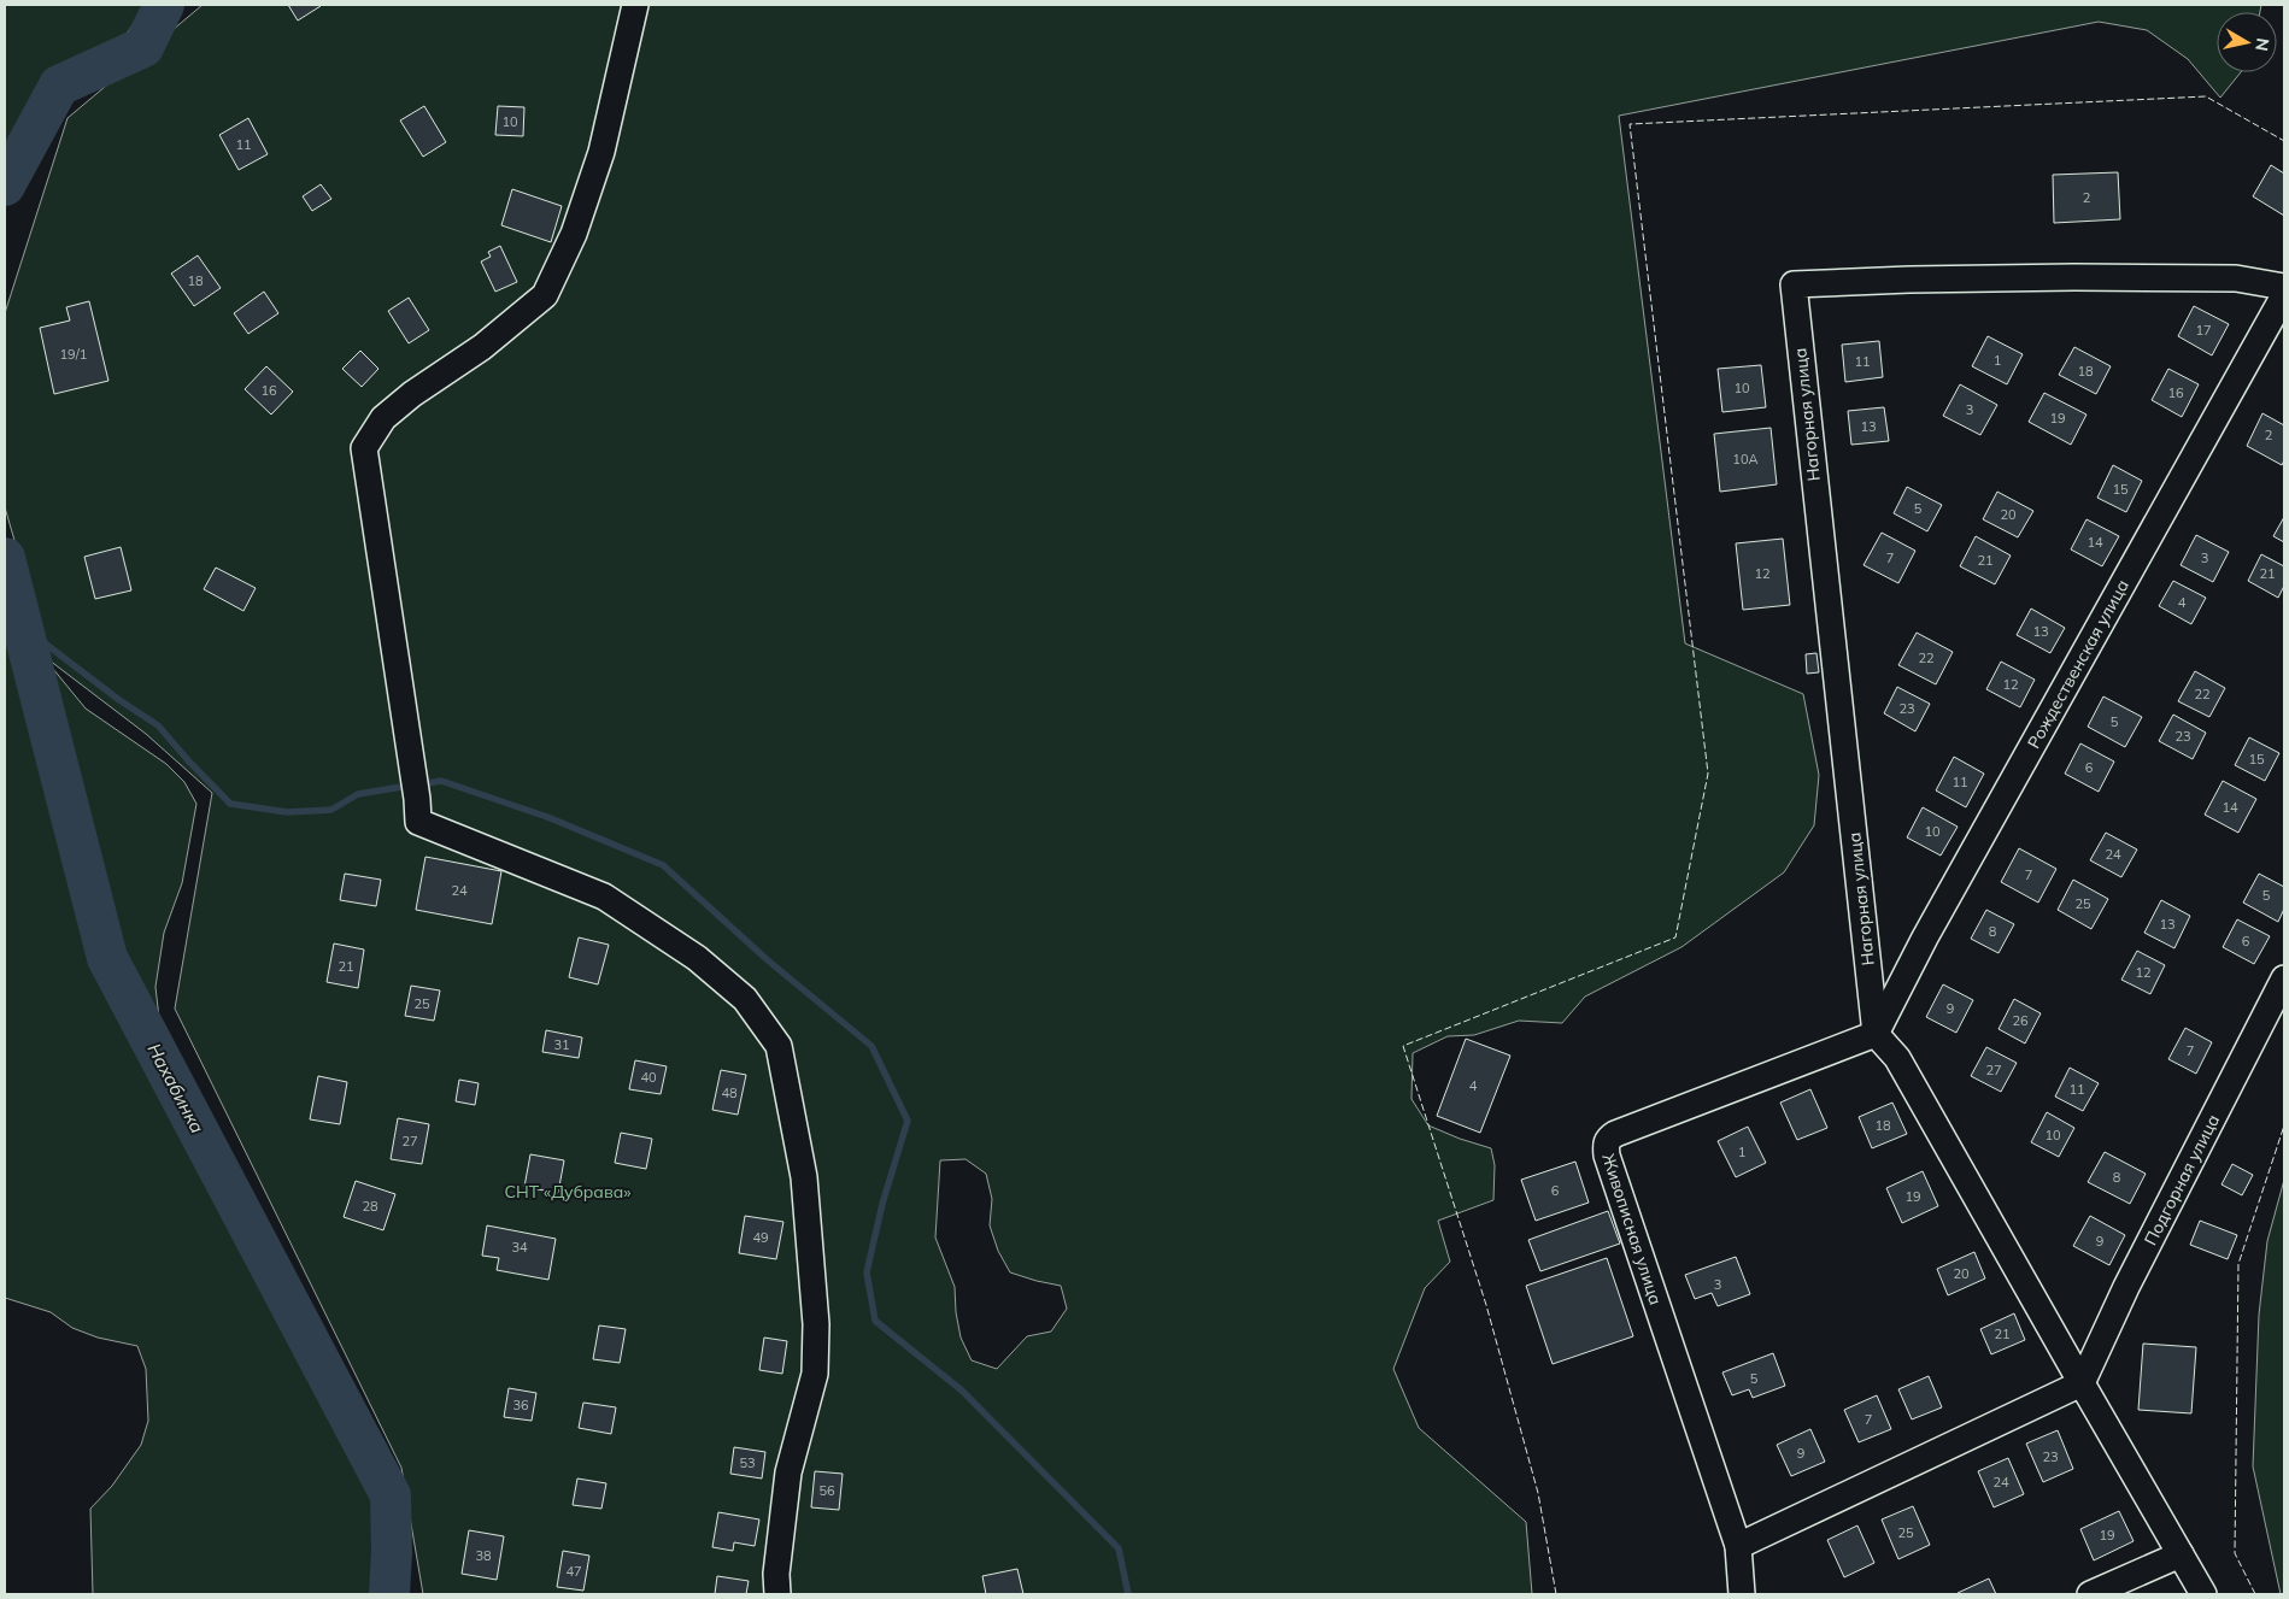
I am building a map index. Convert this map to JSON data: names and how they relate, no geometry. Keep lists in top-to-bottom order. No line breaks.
{"streets":{"street":["Нагорная улица","Рождественская улица","Подгорная улица","Живописная улица"]},"crossings":[["Нагорная улица","Рождественская улица"],["Нагорная улица","Живописная улица"],["Рождественская улица","Живописная улица"]],"water":["Нахабинка"],"parks":["СНТ «Дубрава»"],"house_numbers":["10","11","2","18","17","19/1","1","11","18","10","16","16","3","19","13","2","10А","15","5","20","14","7","3","21","12","21","4","13","22","12","22","23","5","23","15","6","11","14","10","24","7","24","5","25","13","8","6","21","12","25","9","26","31","7","27","40","4","11","48","18","10","27","1","8","6","19","28","49","9","34","20","3","21","5","36","7","9","23","53","24","56","25","19","38","47"],"north":"right"}
